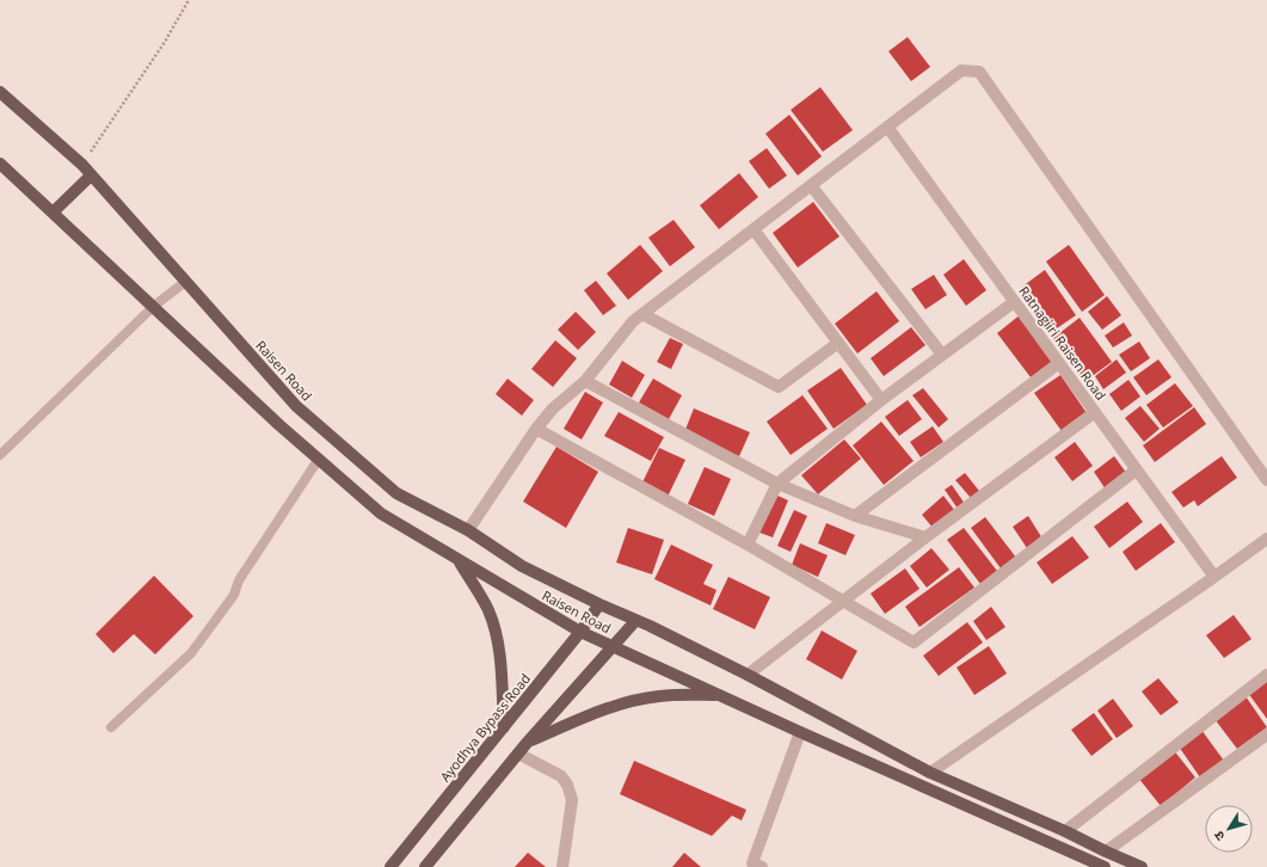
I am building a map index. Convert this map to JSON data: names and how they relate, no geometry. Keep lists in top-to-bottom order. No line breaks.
{"streets":{"main road":["Raisen Road","Ayodhya Bypass Road"],"street":["Ratnagiiri Raisen Road"]},"crossings":[["Raisen Road","Ayodhya Bypass Road"]],"north":"bottom left"}
